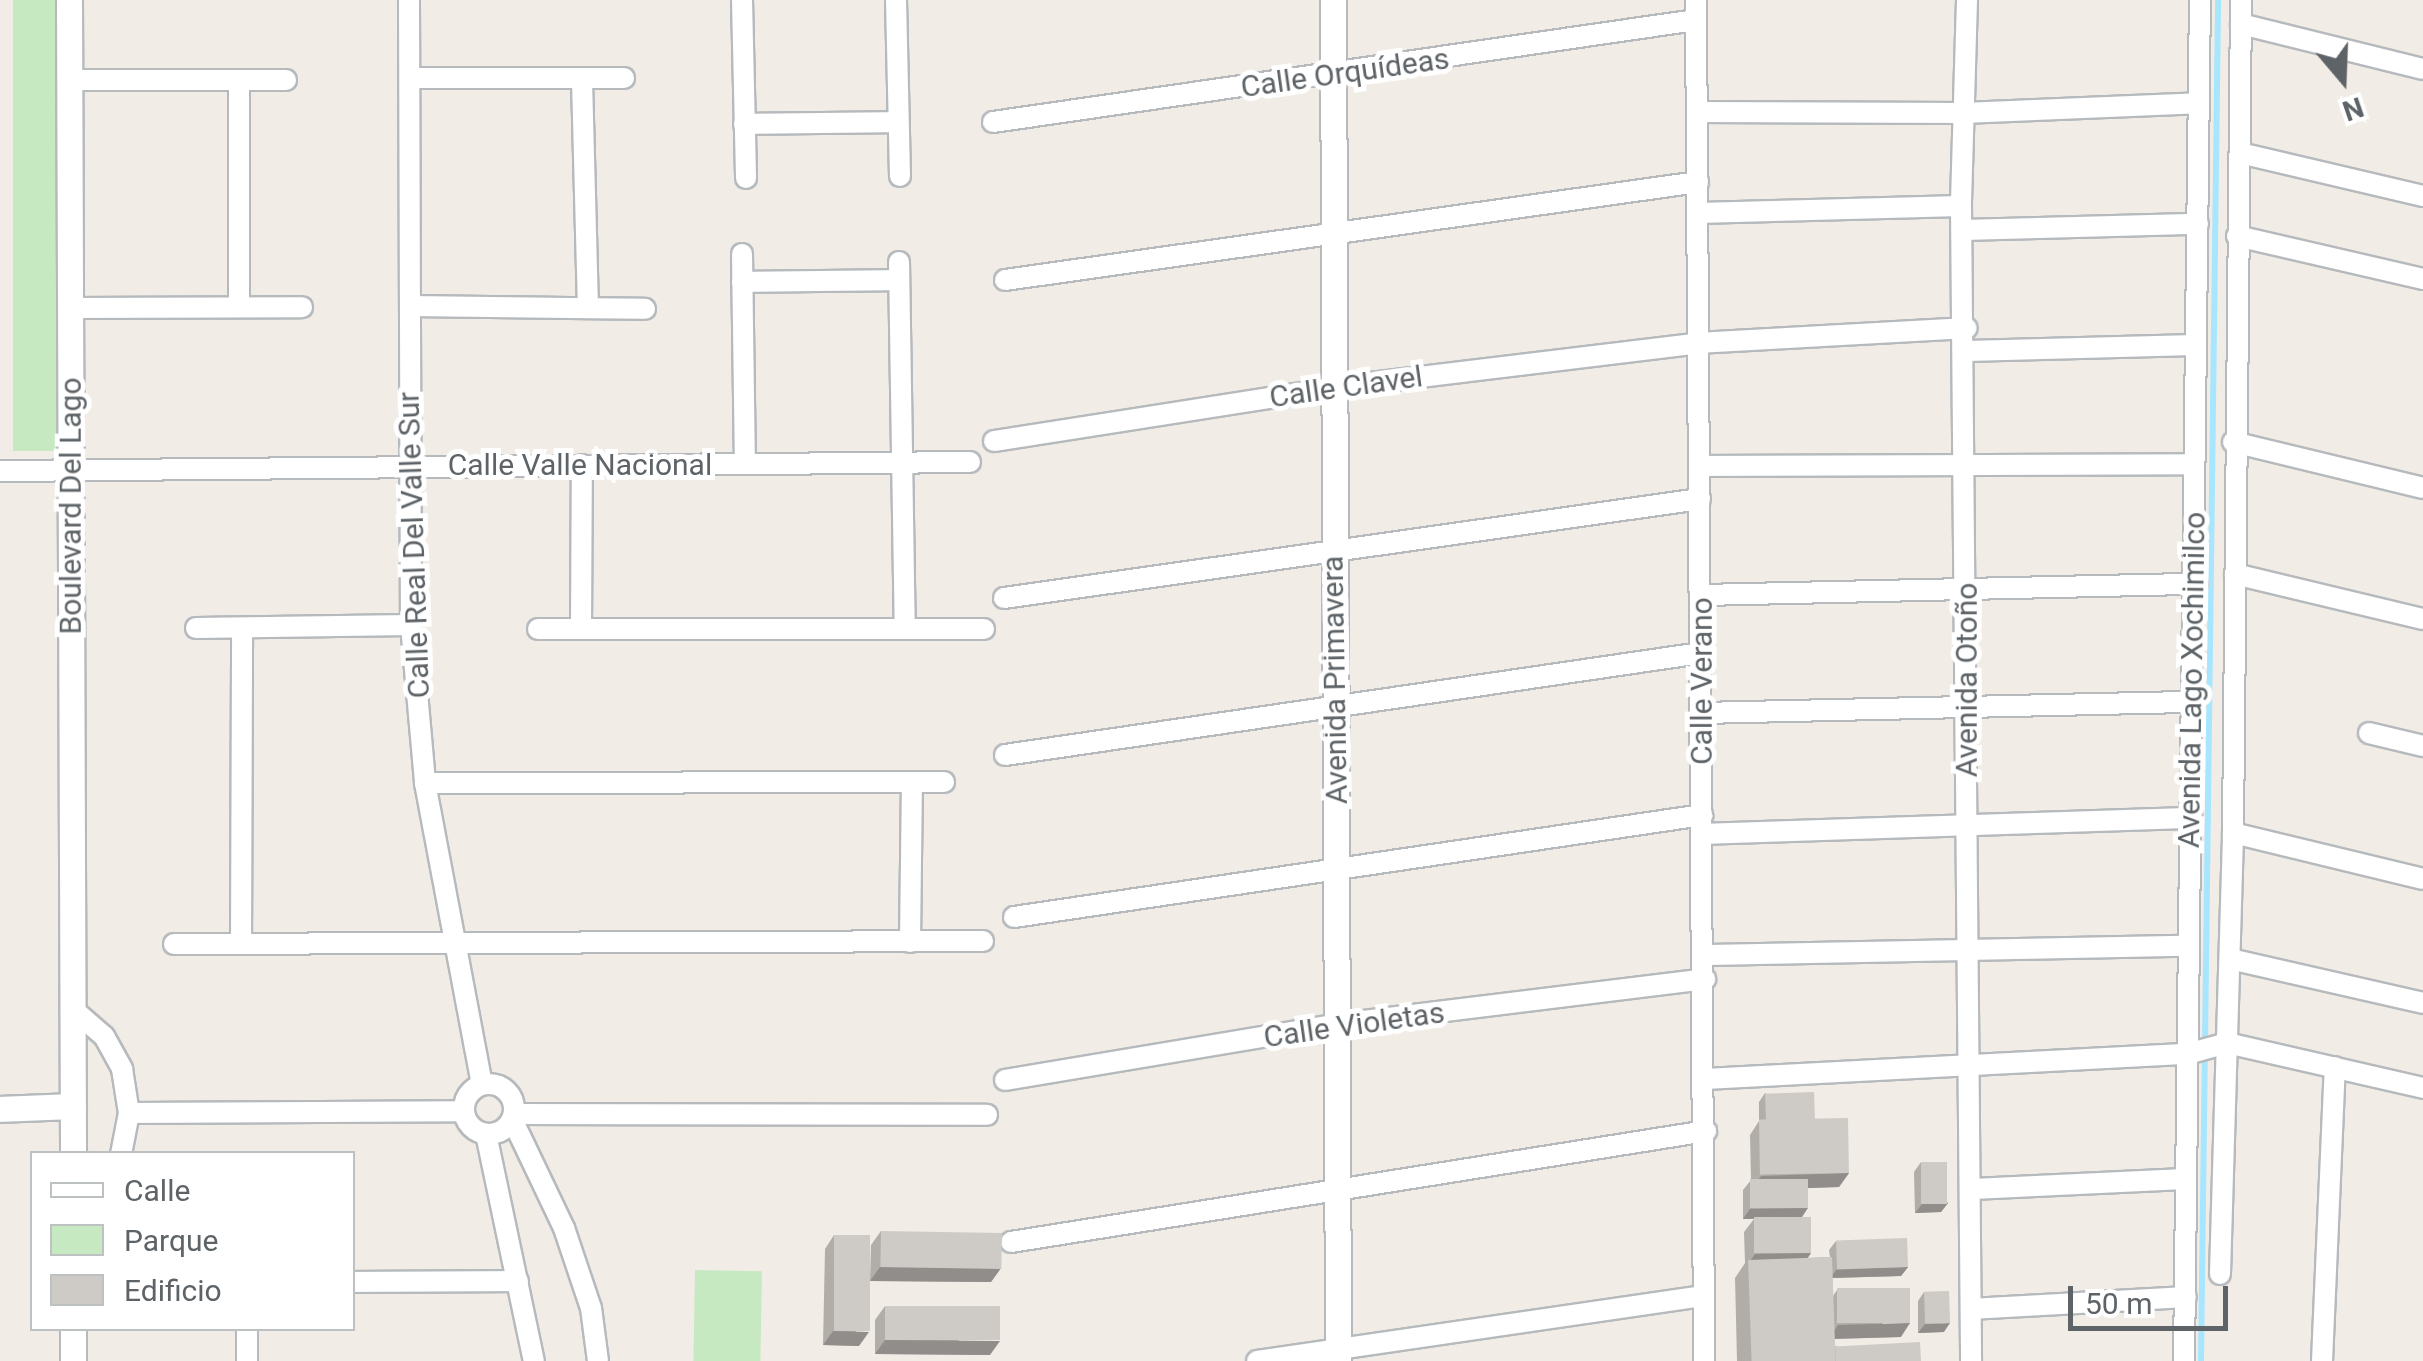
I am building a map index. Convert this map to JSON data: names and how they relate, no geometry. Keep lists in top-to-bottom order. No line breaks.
{"streets":{"street":["Calle Orquídeas","Calle Clavel","Calle Valle Nacional","Boulevard Del Lago","Calle Real Del Valle Sur","Avenida Primavera","Avenida Otoño","Avenida Lago Xochimilco","Calle Verano","Calle Violetas"]},"crossings":[["Calle Orquídeas","Avenida Primavera"],["Calle Orquídeas","Calle Verano"],["Calle Clavel","Avenida Primavera"],["Calle Clavel","Avenida Otoño"],["Calle Clavel","Calle Verano"],["Calle Valle Nacional","Boulevard Del Lago"],["Calle Valle Nacional","Calle Real Del Valle Sur"],["Avenida Primavera","Calle Violetas"],["Calle Verano","Calle Violetas"]],"legend":["Calle","Parque","Edificio"],"scale_bar":"50 m","north":"bottom"}
